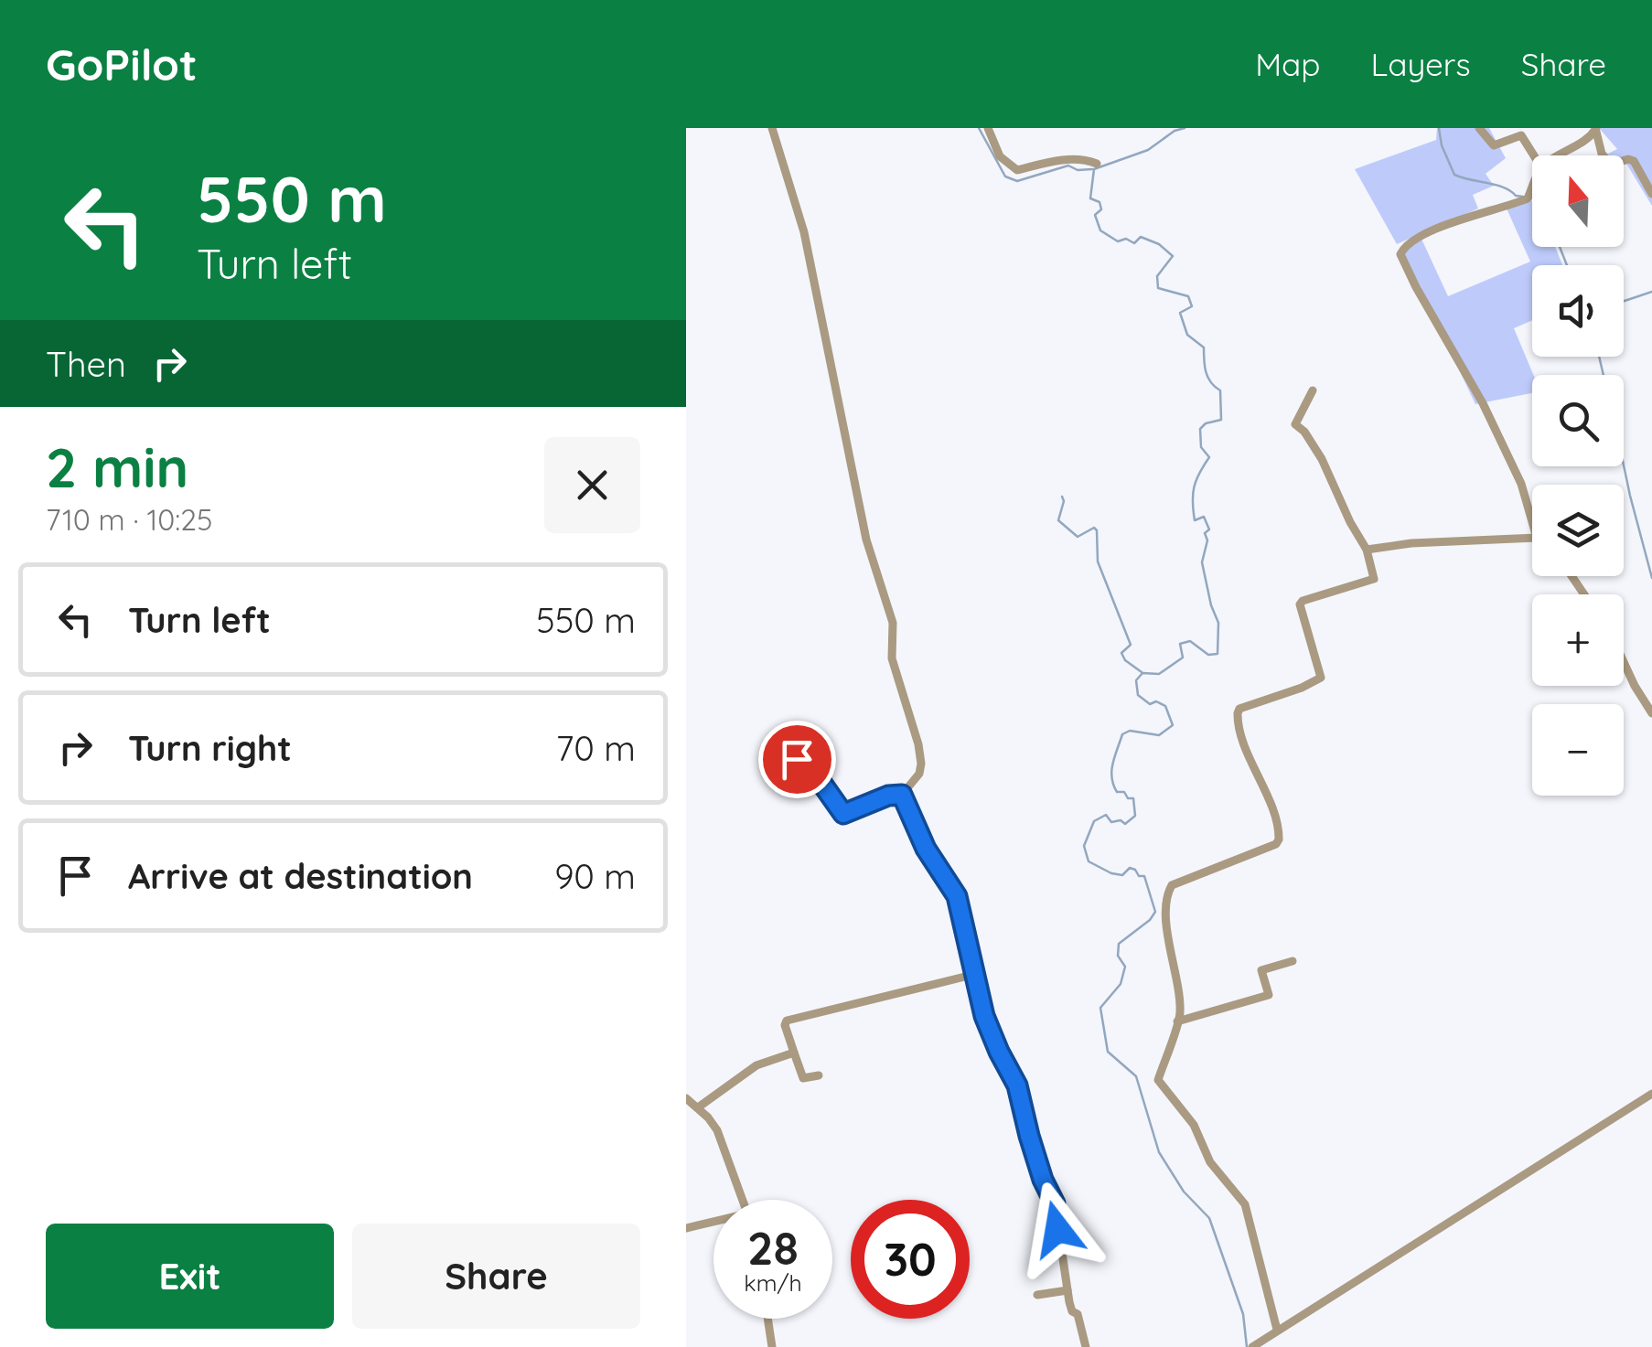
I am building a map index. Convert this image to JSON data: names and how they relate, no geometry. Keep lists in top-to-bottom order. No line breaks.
{"north":"top","page":{"header":"GoPilot","nav":["Map","Layers","Share"],"turn":["550 m","Turn left"],"map_buttons":["+","−"],"then":"Then","heading":["2 min","710 m · 10:25"],"list":[{"name":"Turn left","value":"550 m"},{"name":"Turn right","value":"70 m"},{"name":"Arrive at destination","value":"90 m"}],"speed":"28 km/h","limit":"30","buttons":["Exit","Share"]}}
